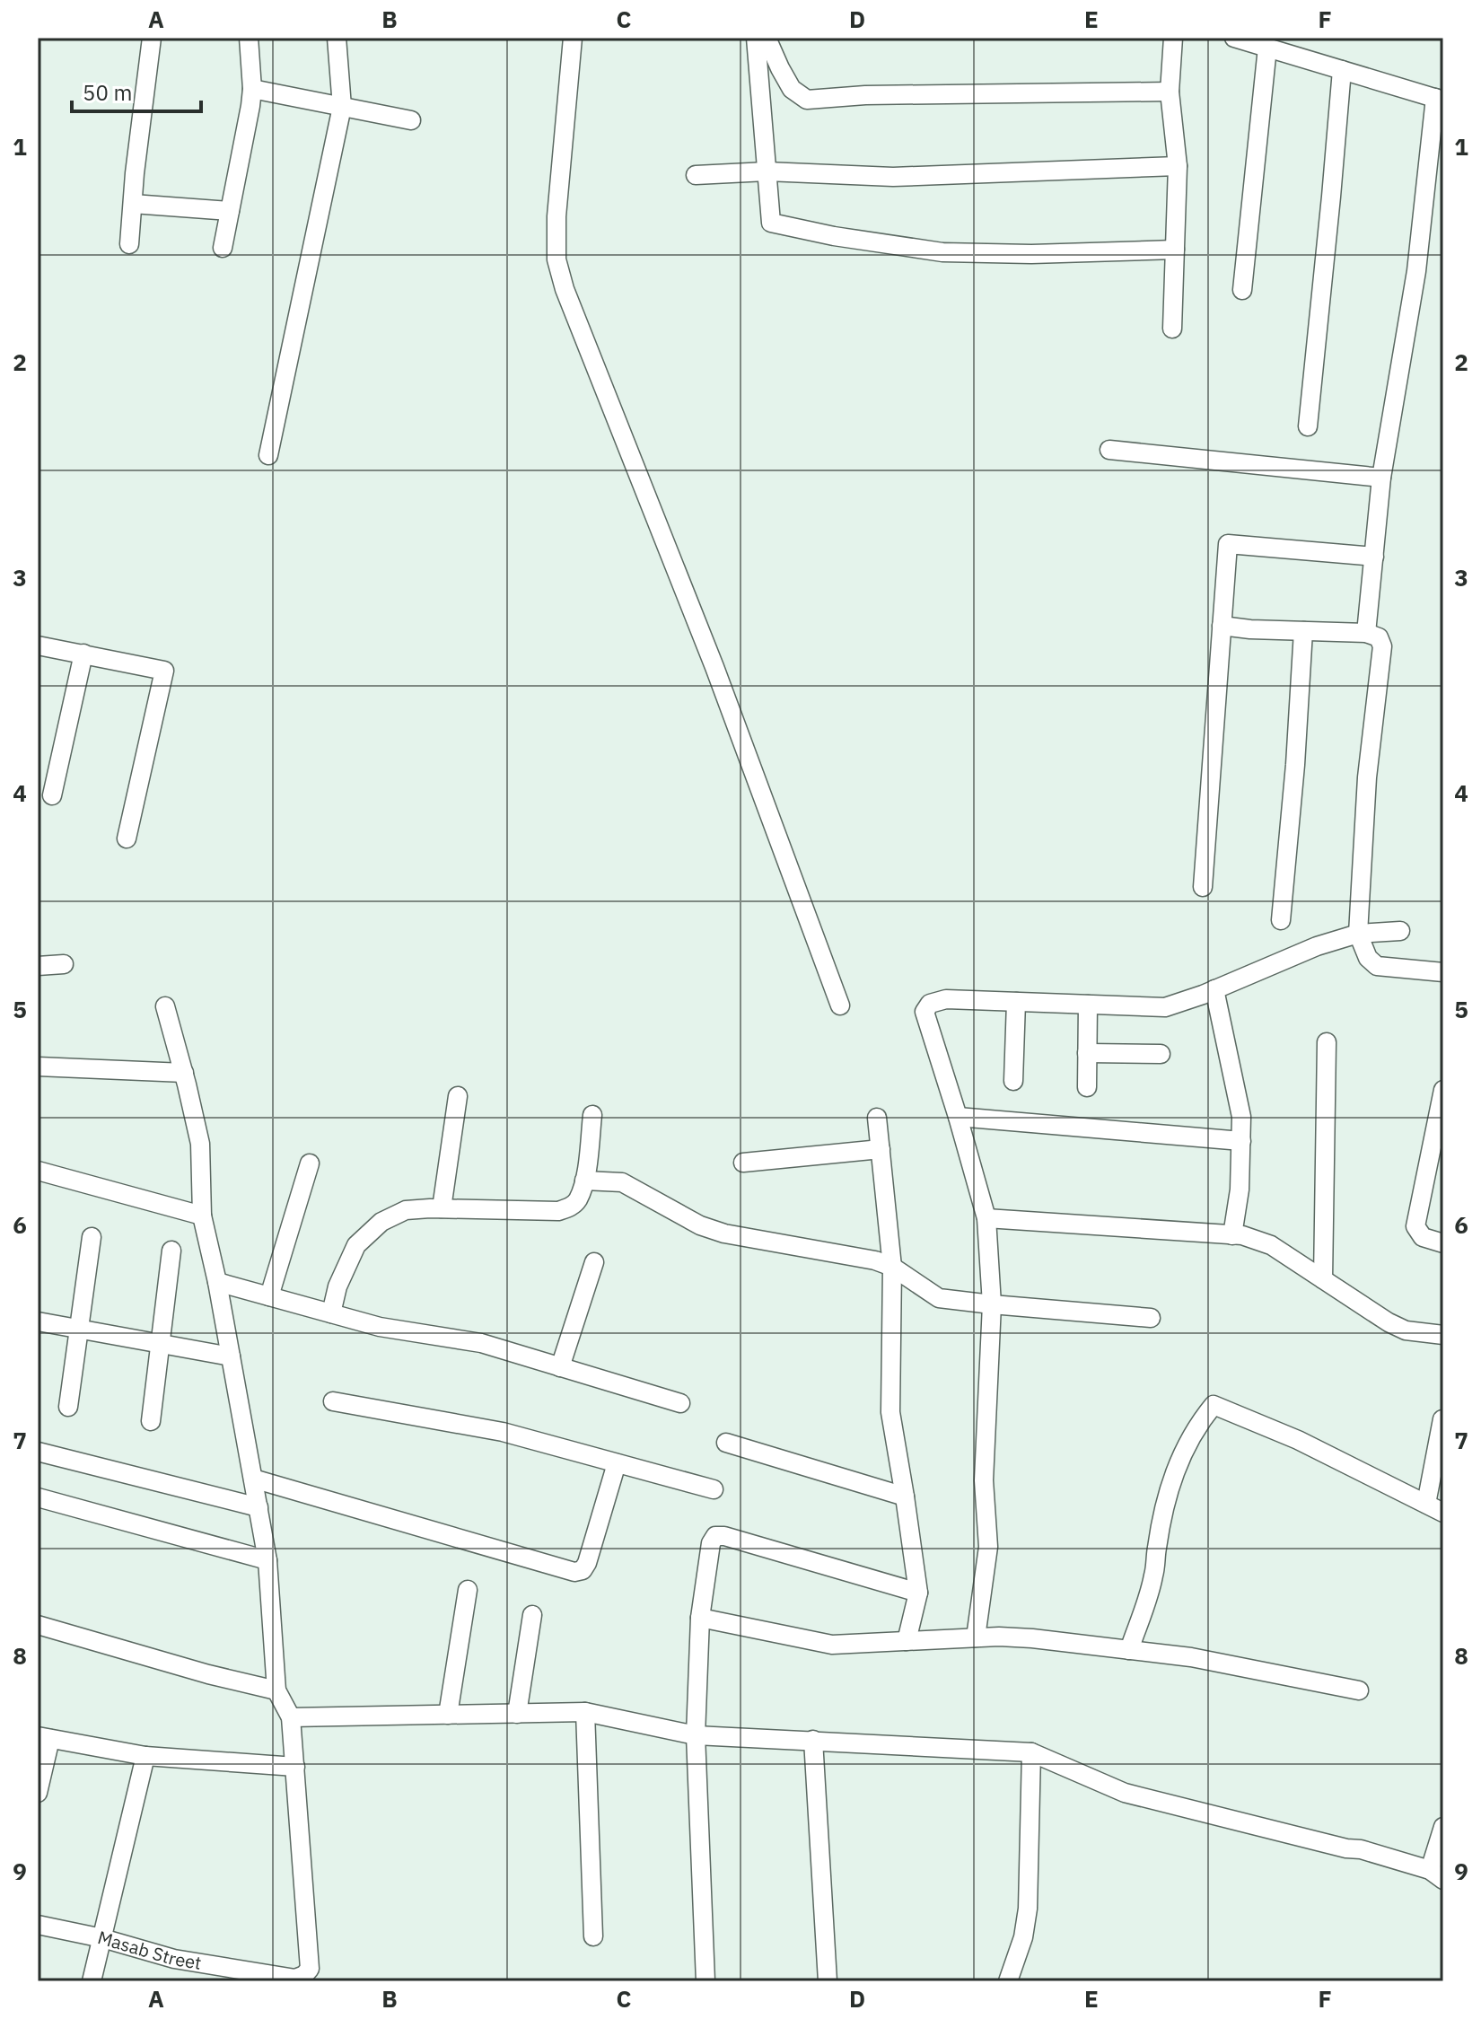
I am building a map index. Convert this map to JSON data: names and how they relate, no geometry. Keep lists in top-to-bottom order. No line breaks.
{"streets":{"street":["Masab Street"]},"scale_bar":"50 m","grid":{"columns":["A","B","C","D","E","F"],"rows":["1","2","3","4","5","6","7","8","9"]}}
